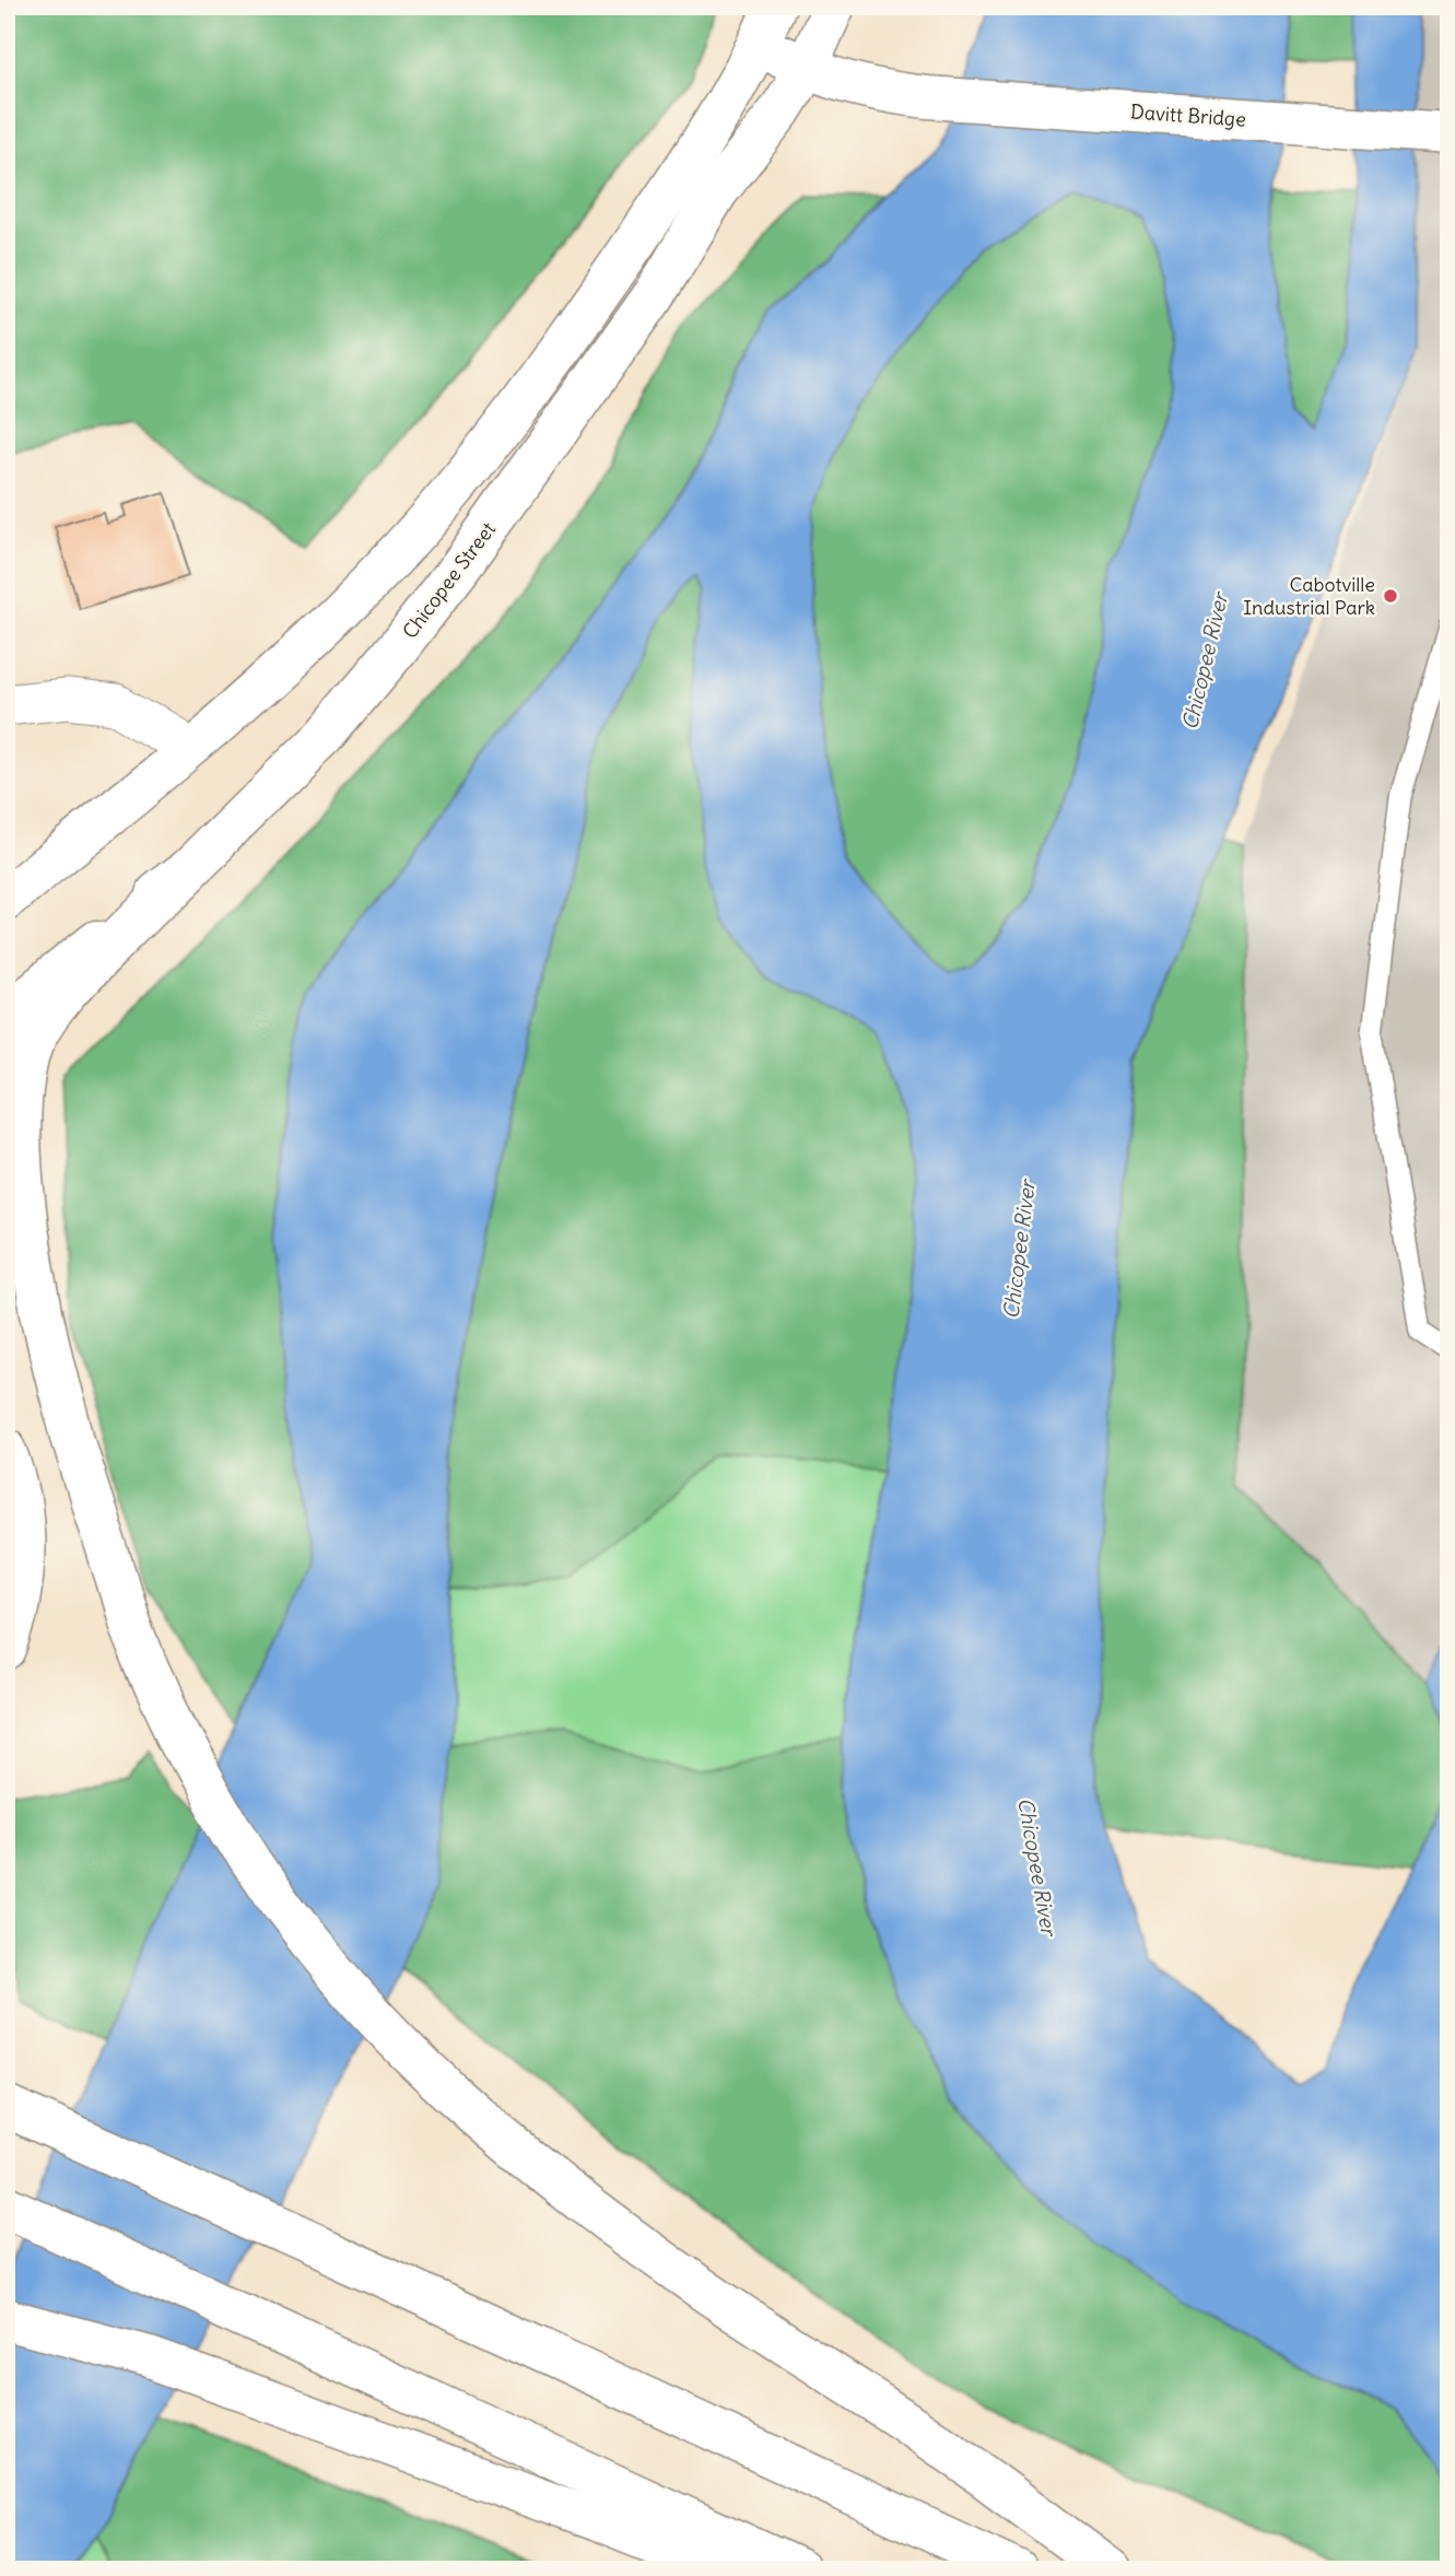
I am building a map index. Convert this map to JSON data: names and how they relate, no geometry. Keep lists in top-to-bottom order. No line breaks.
{"streets":{"main road":["Davitt Bridge","Chicopee Street"]},"crossings":[["Davitt Bridge","Chicopee Street"]],"water":["Chicopee River"],"places":["Cabotville Industrial Park"]}
